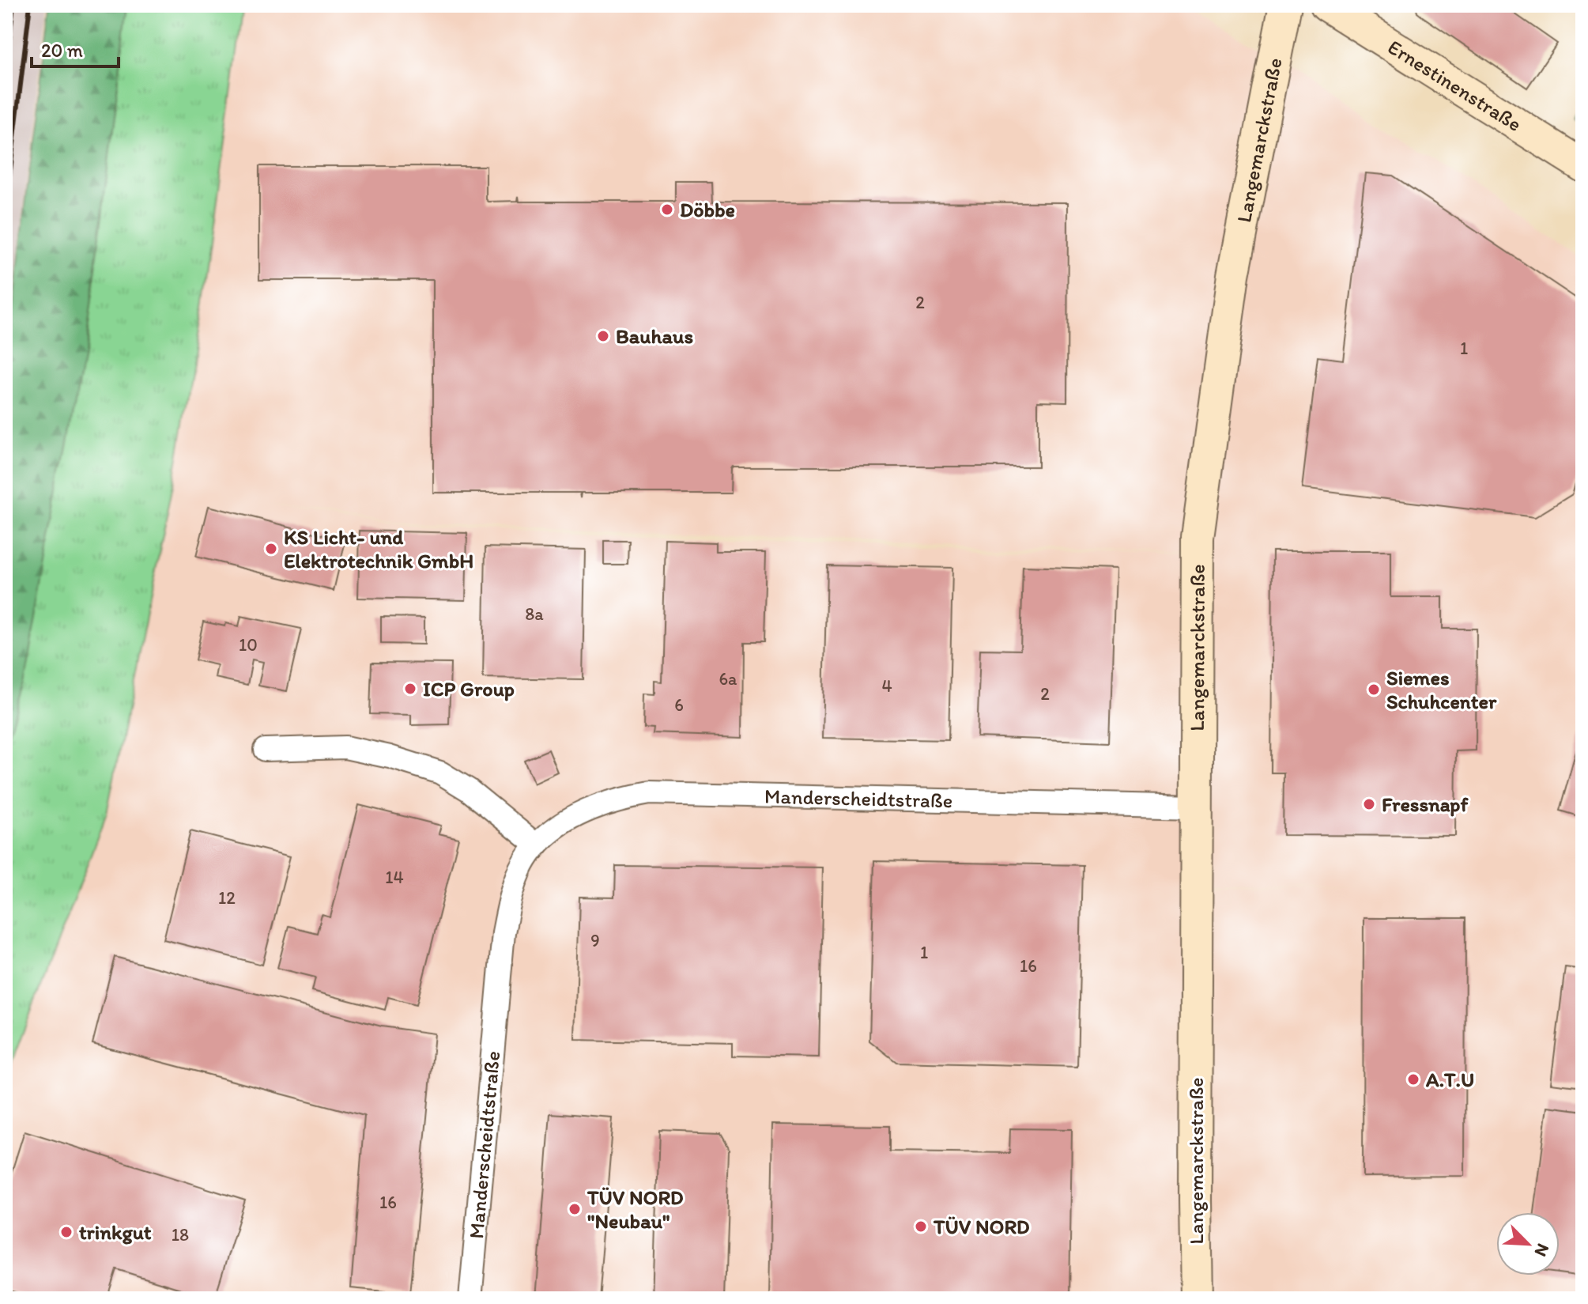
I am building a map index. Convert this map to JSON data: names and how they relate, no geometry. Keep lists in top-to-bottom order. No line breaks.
{"streets":{"street":["Ernestinenstraße","Langemarckstraße","Manderscheidtstraße"]},"crossings":[["Langemarckstraße","Manderscheidtstraße"]],"places":["Döbbe","Bauhaus","KS Licht- und Elektrotechnik GmbH","ICP Group","Siemes Schuhcenter","Fressnapf","A.T.U","TÜV NORD \"Neubau\"","TÜV NORD","trinkgut"],"house_numbers":["2","1","8a","10","6a","4","2","6","14","12","9","1","16","16","18"],"scale_bar":"20 m","north":"bottom right"}
